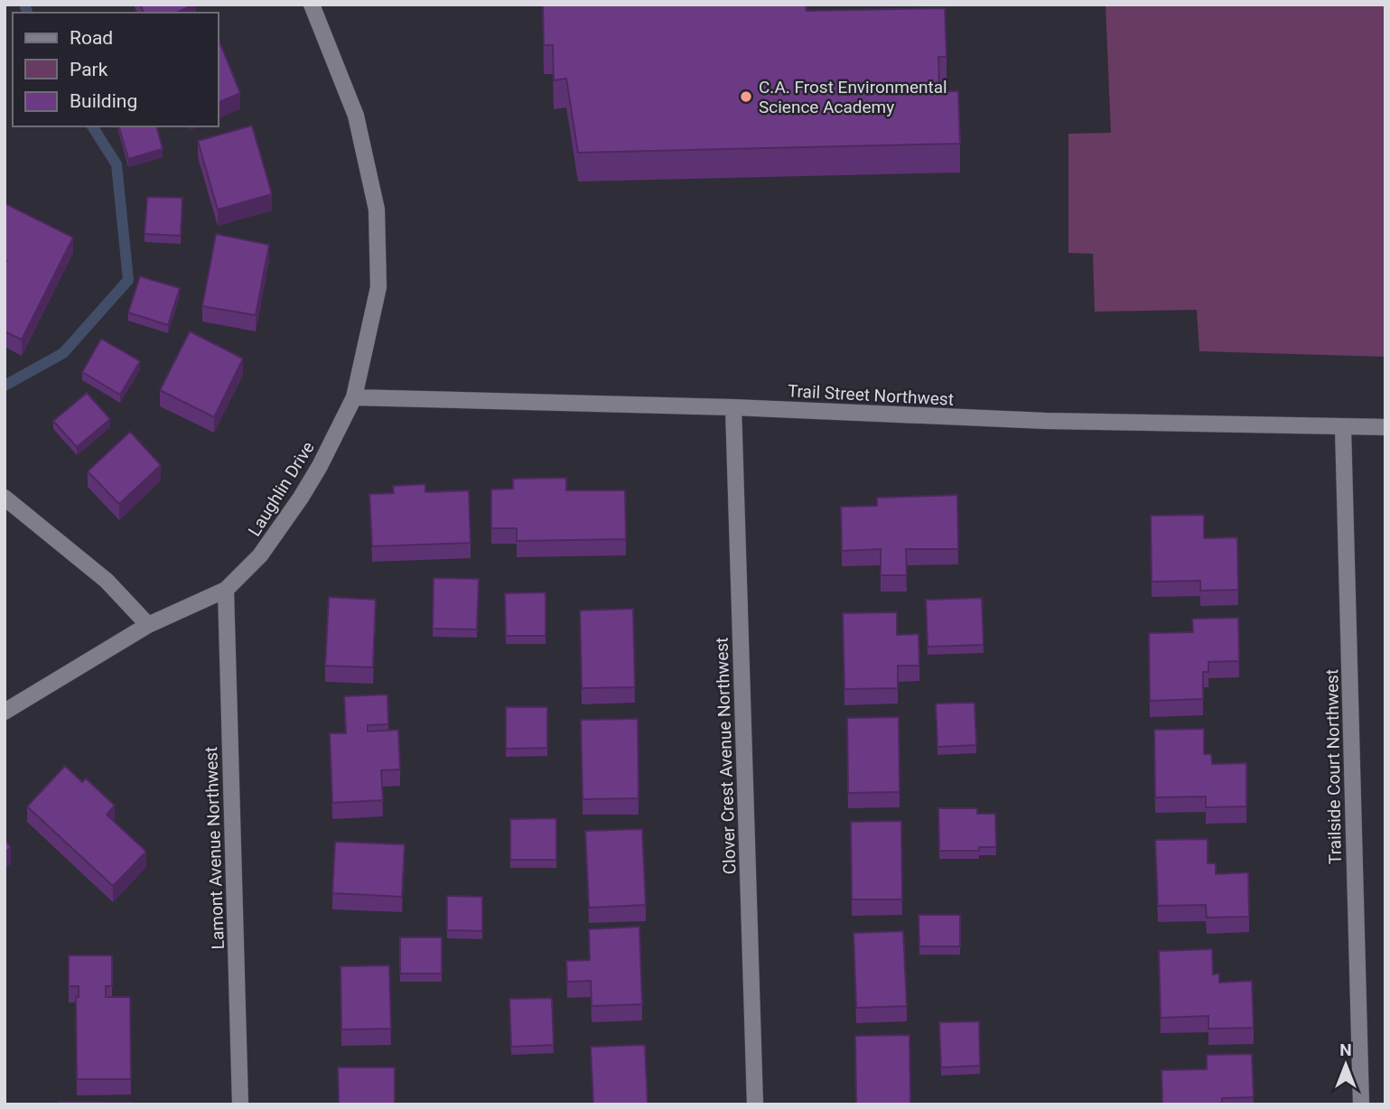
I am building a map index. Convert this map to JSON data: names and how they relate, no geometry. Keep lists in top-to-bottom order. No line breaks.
{"streets":{"street":["Trail Street Northwest","Laughlin Drive","Clover Crest Avenue Northwest","Trailside Court Northwest","Lamont Avenue Northwest"]},"crossings":[["Trail Street Northwest","Laughlin Drive"],["Trail Street Northwest","Clover Crest Avenue Northwest"],["Trail Street Northwest","Trailside Court Northwest"],["Laughlin Drive","Lamont Avenue Northwest"]],"places":["C.A. Frost Environmental Science Academy"],"legend":["Road","Park","Building"],"north":"top"}
